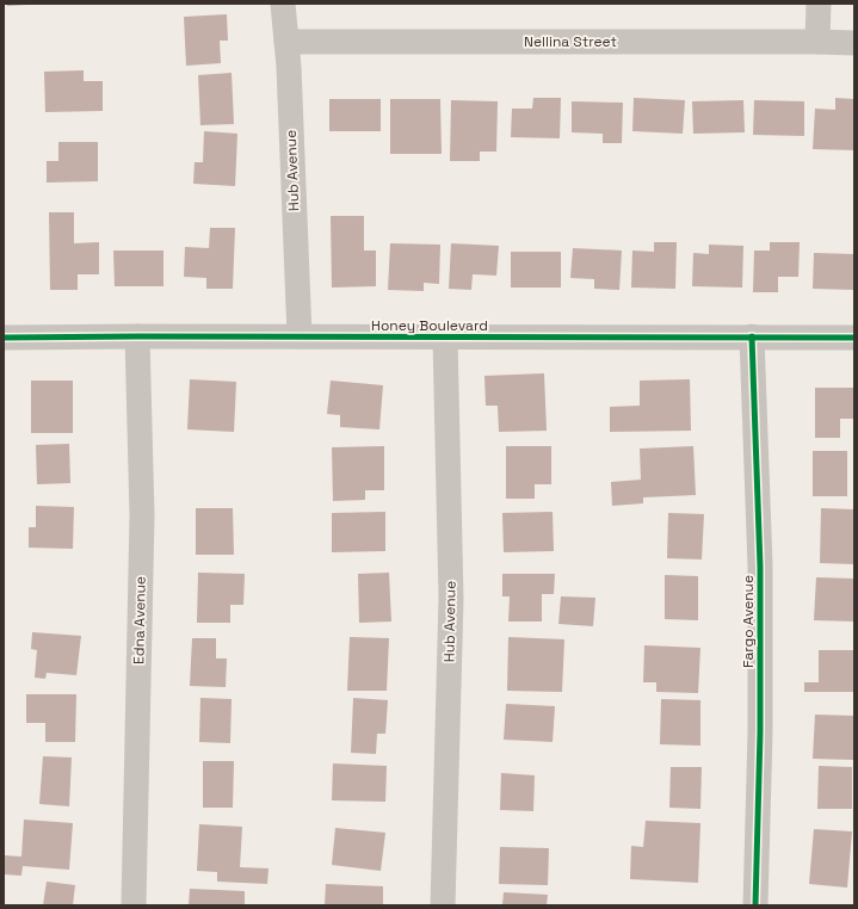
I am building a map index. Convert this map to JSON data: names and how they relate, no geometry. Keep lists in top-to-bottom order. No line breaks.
{"streets":{"street":["Nellina Street","Hub Avenue","Honey Boulevard","Edna Avenue","Fargo Avenue"]},"crossings":[["Nellina Street","Hub Avenue"],["Hub Avenue","Honey Boulevard"],["Honey Boulevard","Edna Avenue"],["Honey Boulevard","Fargo Avenue"]]}
